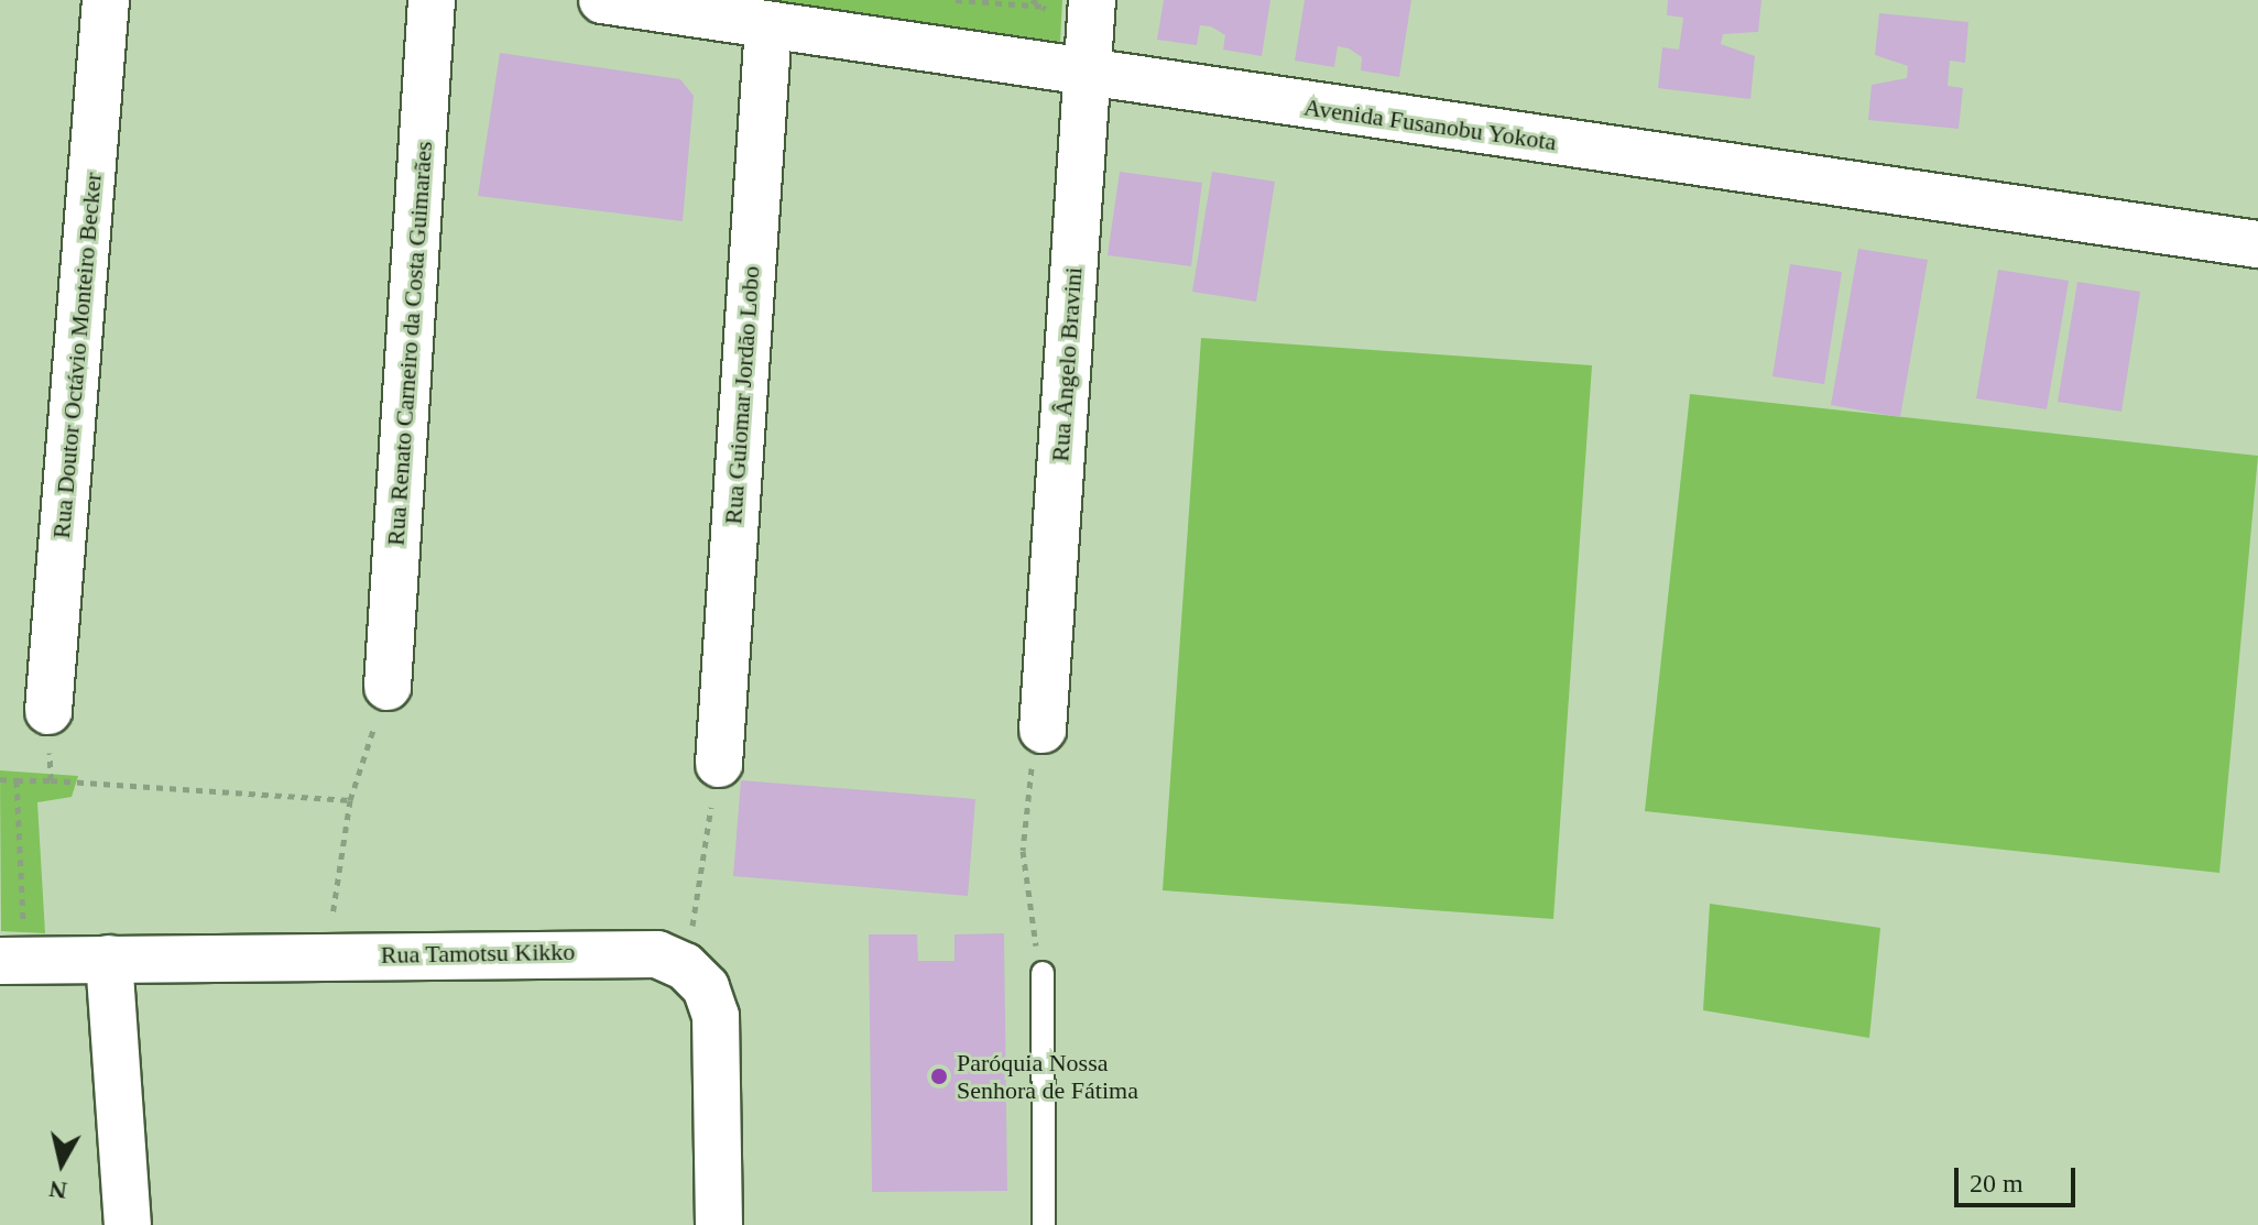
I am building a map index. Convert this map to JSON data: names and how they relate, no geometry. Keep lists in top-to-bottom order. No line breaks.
{"streets":{"street":["Avenida Fusanobu Yokota","Rua Renato Carneiro da Costa Guimarães","Rua Doutor Octávio Monteiro Becker","Rua Ângelo Bravini","Rua Guiomar Jordão Lobo","Rua Tamotsu Kikko"]},"crossings":[["Avenida Fusanobu Yokota","Rua Ângelo Bravini"],["Avenida Fusanobu Yokota","Rua Guiomar Jordão Lobo"]],"places":["Paróquia Nossa Senhora de Fátima"],"scale_bar":"20 m","north":"bottom"}
